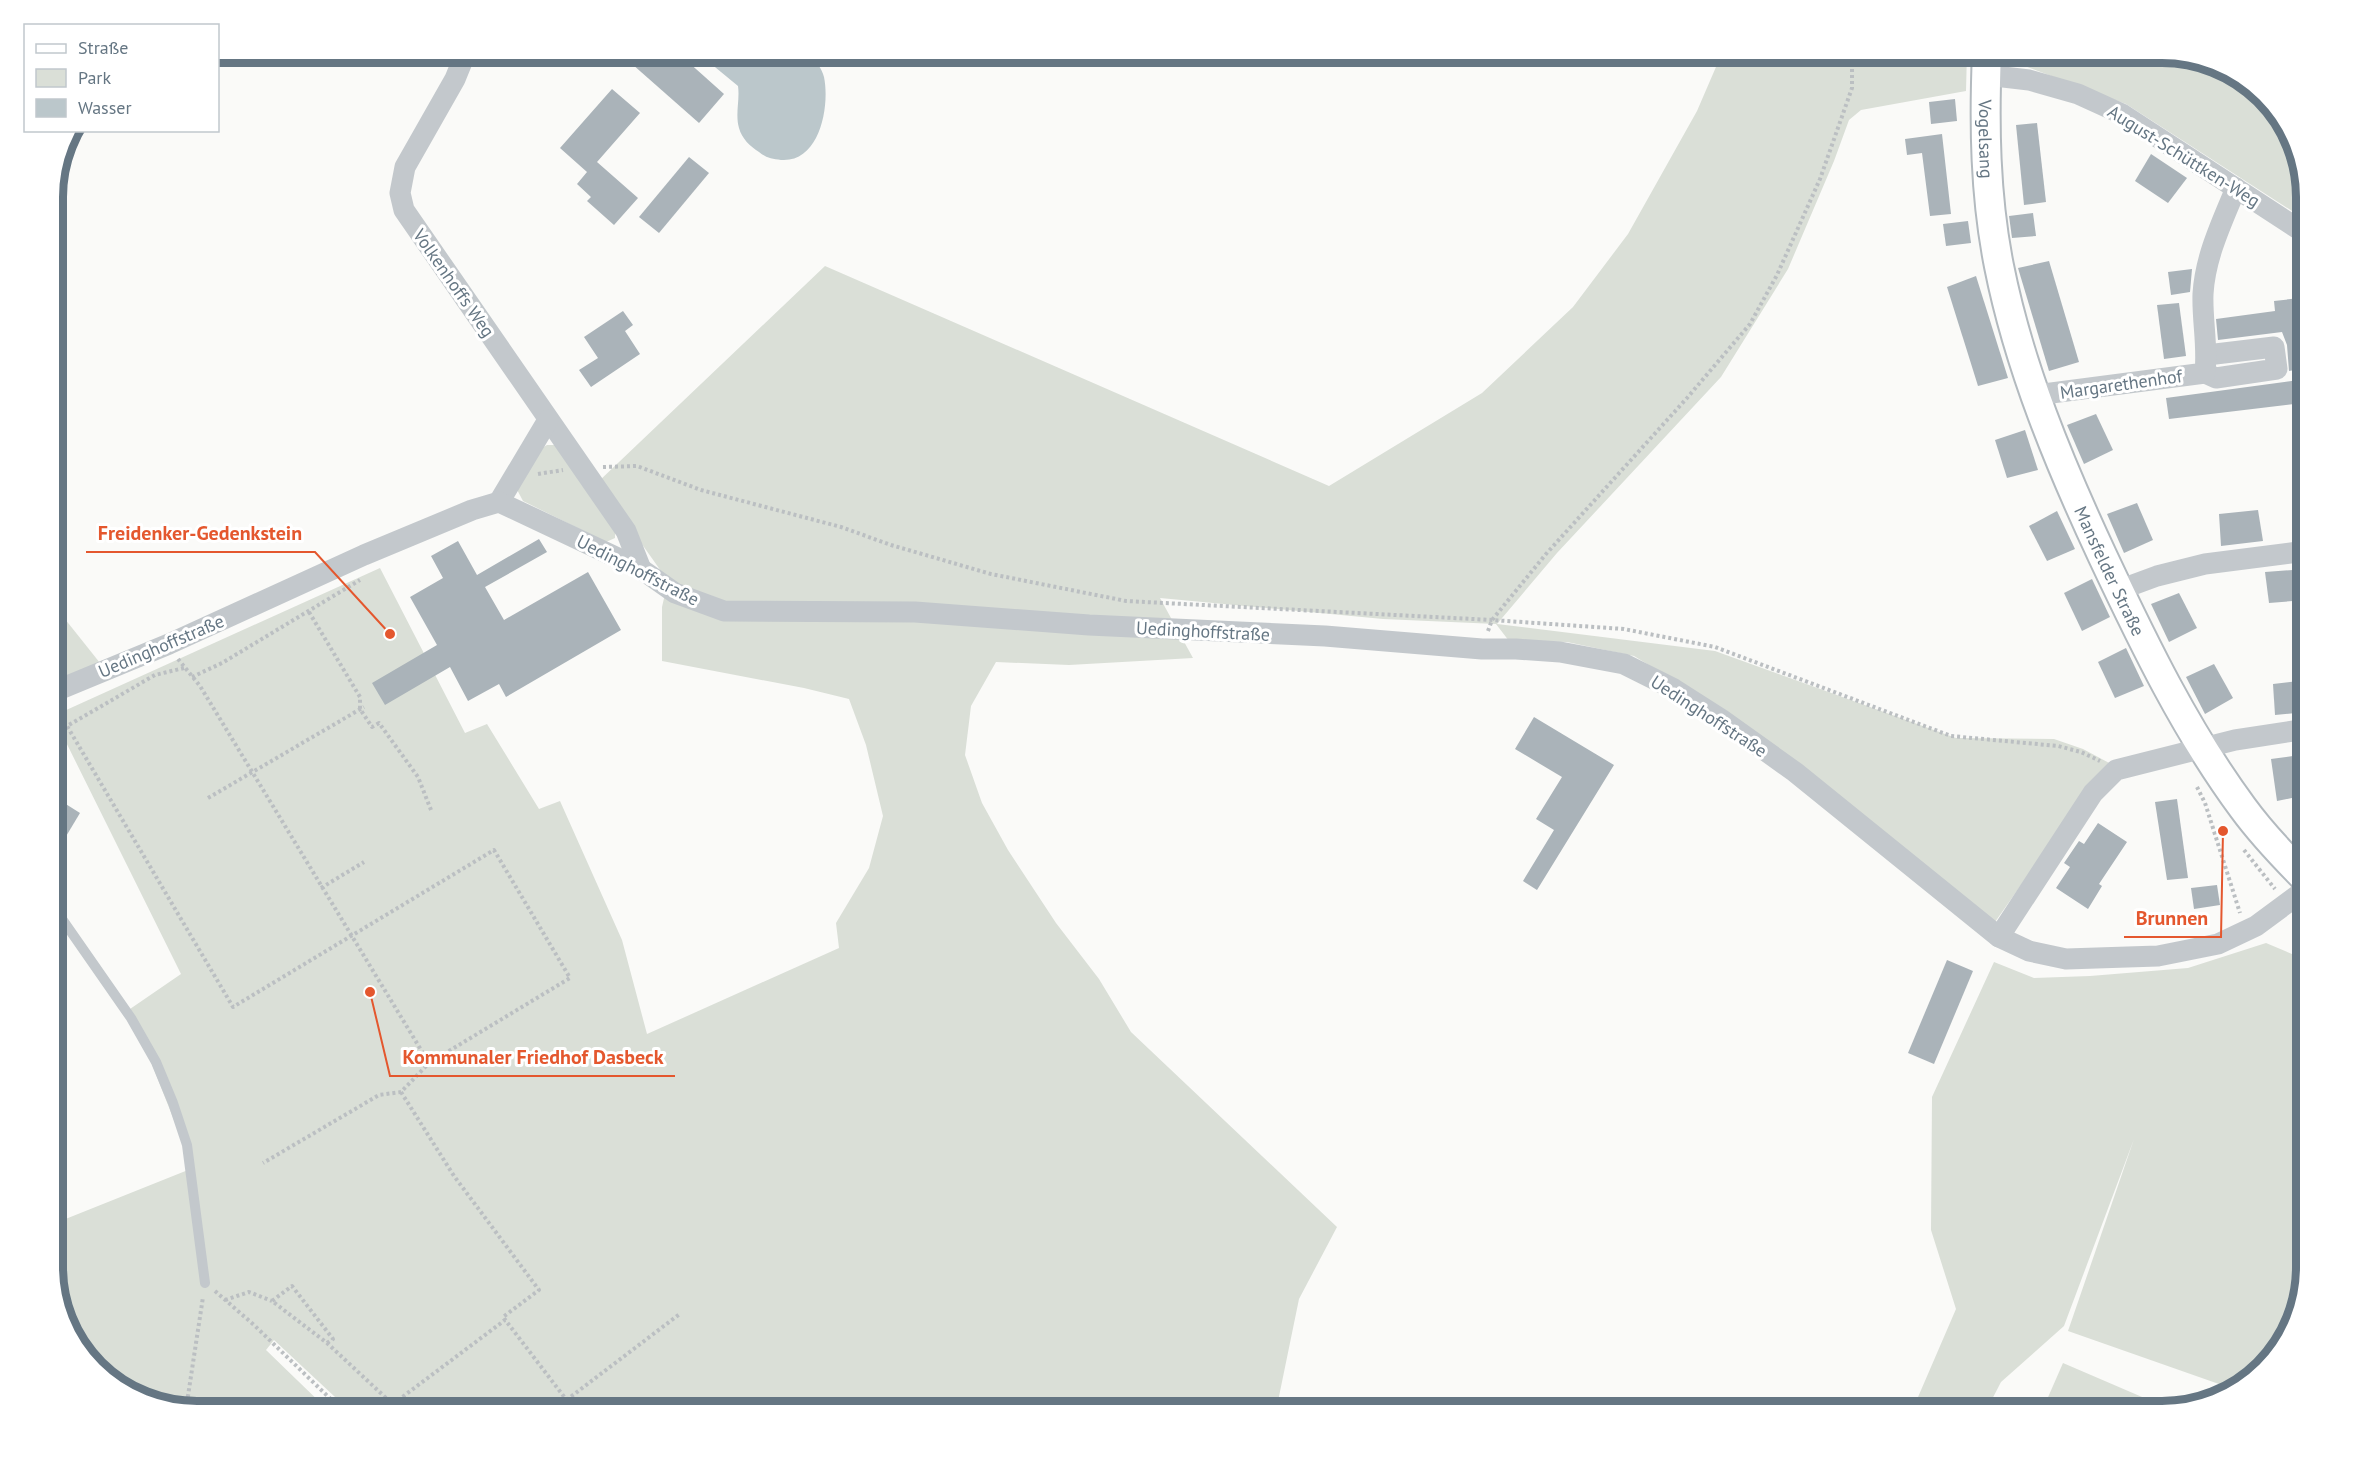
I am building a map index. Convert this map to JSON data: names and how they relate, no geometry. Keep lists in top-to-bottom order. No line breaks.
{"streets":{"street":["Vogelsang","August-Schüttken-Weg","Volkenhoffs Weg","Margarethenhof","Uedinghoffstraße","Mansfelder Straße"]},"crossings":[["Vogelsang","August-Schüttken-Weg"],["Vogelsang","Mansfelder Straße"],["August-Schüttken-Weg","Margarethenhof"],["Volkenhoffs Weg","Uedinghoffstraße"],["Margarethenhof","Mansfelder Straße"]],"places":["Freidenker-Gedenkstein","Brunnen","Kommunaler Friedhof Dasbeck"],"legend":["Straße","Park","Wasser"]}
